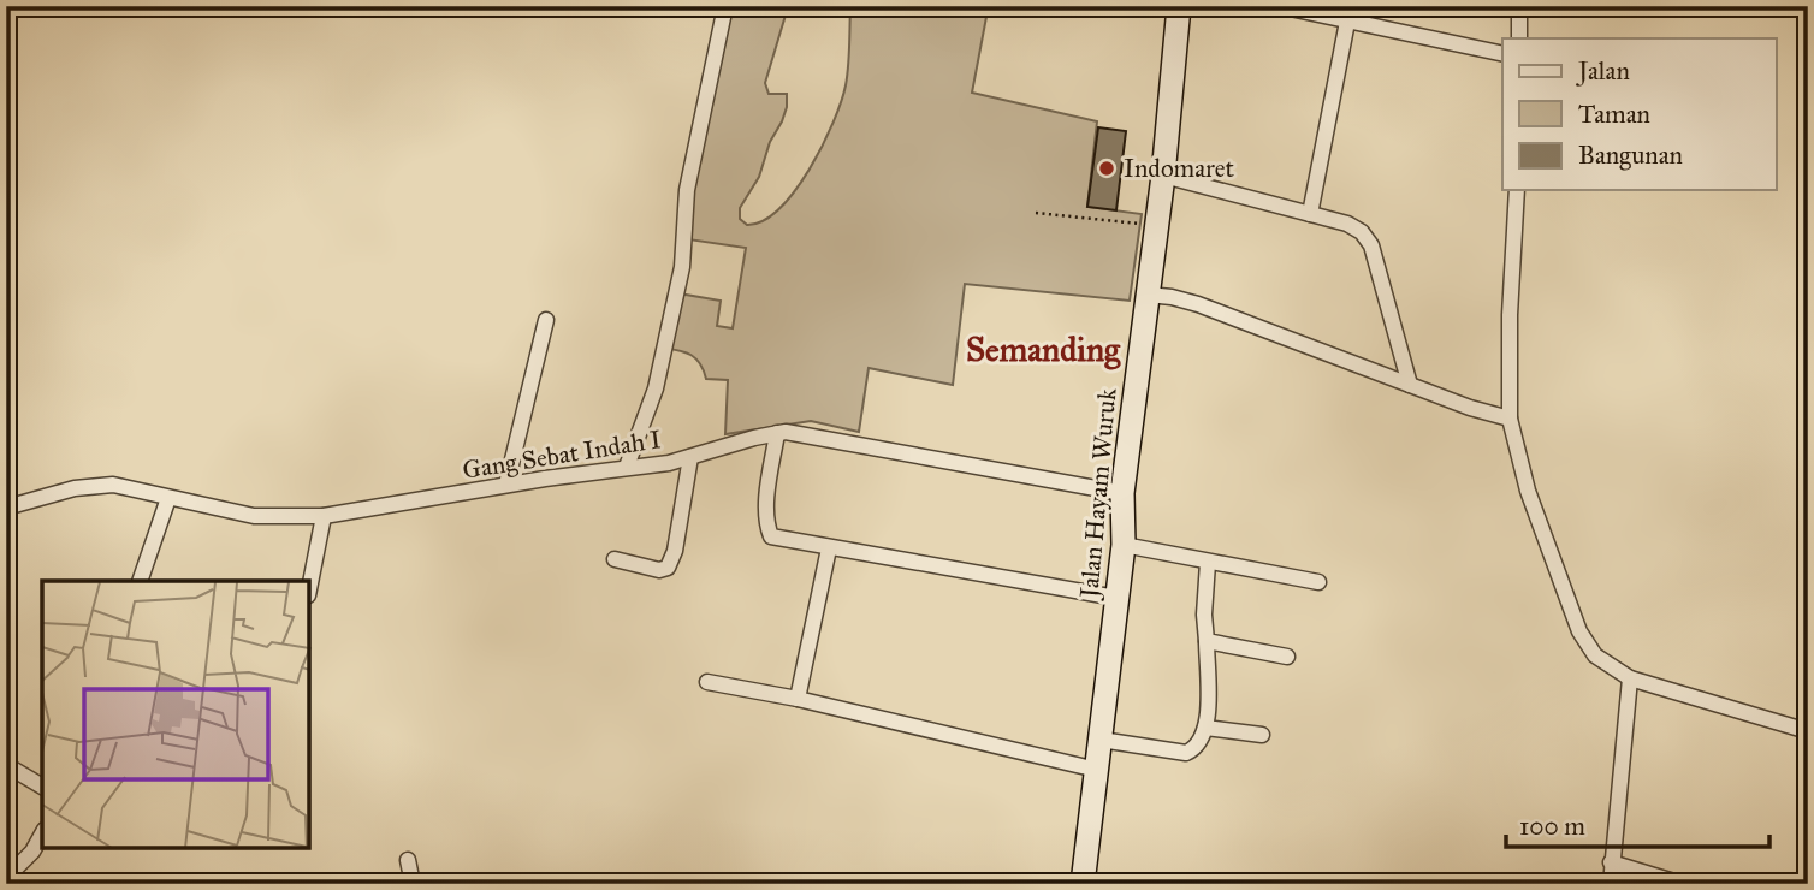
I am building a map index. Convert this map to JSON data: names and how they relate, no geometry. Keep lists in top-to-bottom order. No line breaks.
{"streets":{"main road":["Jalan Hayam Wuruk"],"street":["Gang Sebat Indah I"]},"crossings":[["Gang Sebat Indah I","Jalan Hayam Wuruk"]],"districts":["Semanding"],"places":["Indomaret"],"legend":["Jalan","Taman","Bangunan"],"scale_bar":"100 m"}
